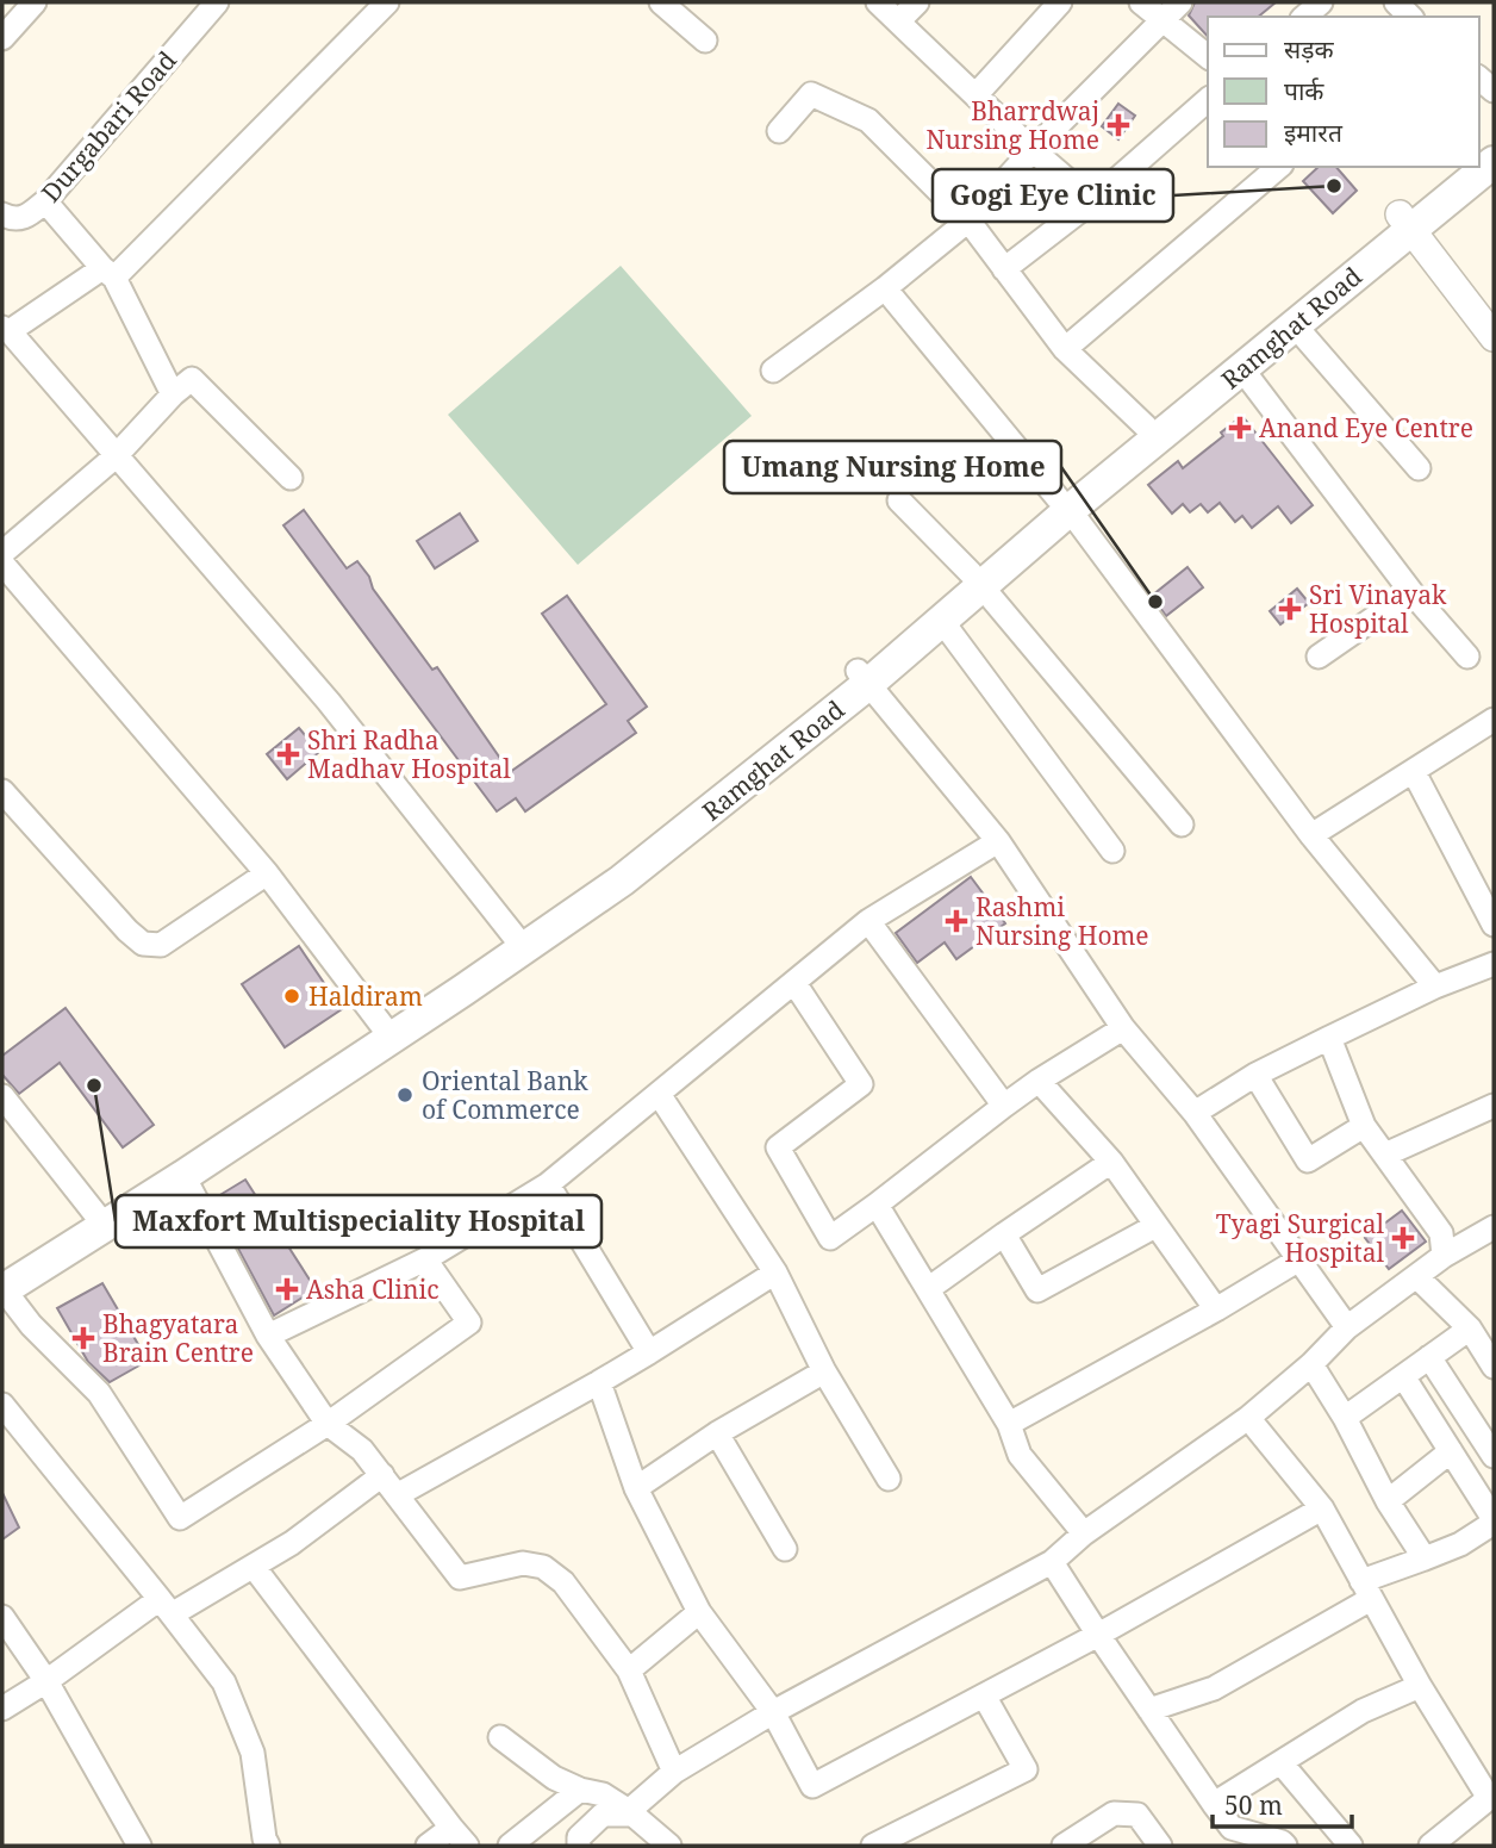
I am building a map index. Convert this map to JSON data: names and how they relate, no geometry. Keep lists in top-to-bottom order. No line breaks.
{"streets":{"main road":["Ramghat Road"],"street":["Durgabari Road"]},"places":{"health":["Bharrdwaj Nursing Home","Anand Eye Centre","Sri Vinayak Hospital","Shri Radha Madhav Hospital","Rashmi Nursing Home","Tyagi Surgical Hospital","Asha Clinic","Bhagyatara Brain Centre"],"other":["Gogi Eye Clinic","Umang Nursing Home","Haldiram","Maxfort Multispeciality Hospital","Oriental Bank of Commerce"]},"legend":["सड़क","पार्क","इमारत"],"scale_bar":"50 m"}
